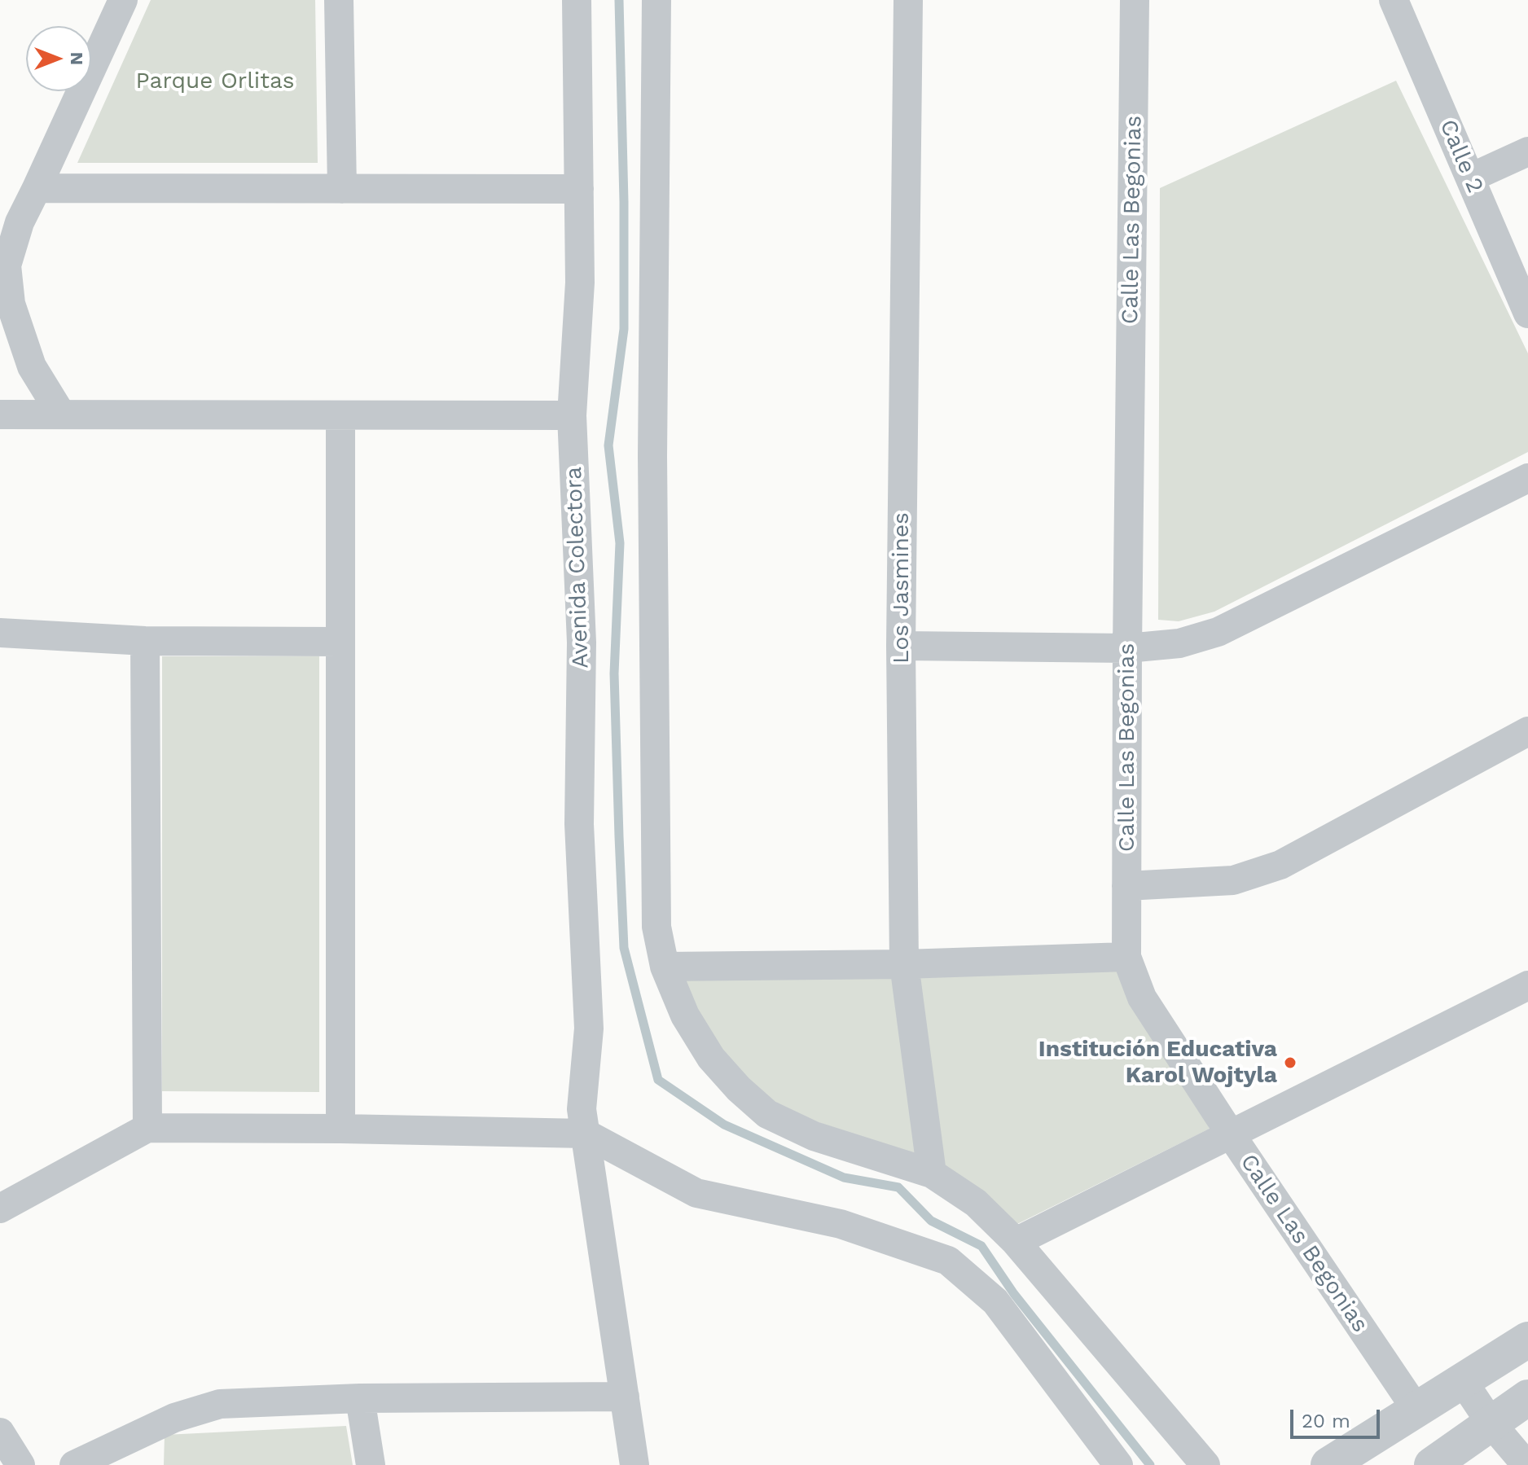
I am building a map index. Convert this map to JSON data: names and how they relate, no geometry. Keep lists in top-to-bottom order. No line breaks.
{"streets":{"street":["Calle 2","Calle Las Begonias","Avenida Colectora","Los Jasmines"]},"parks":["Parque Orlitas"],"places":["Institución Educativa Karol Wojtyla"],"scale_bar":"20 m","north":"right"}
